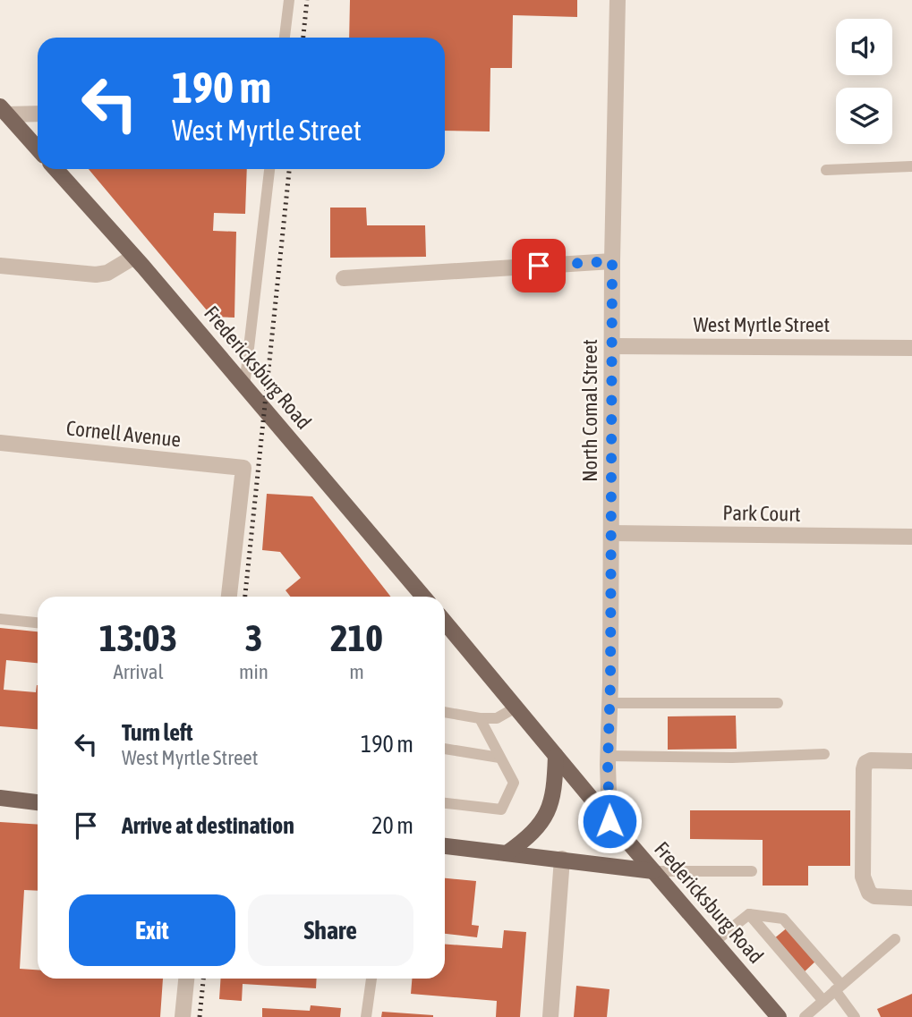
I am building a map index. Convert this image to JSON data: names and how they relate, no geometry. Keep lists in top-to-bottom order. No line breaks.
{"streets":{"main road":["Fredericksburg Road"],"street":["West Myrtle Street","North Comal Street","Cornell Avenue","Park Court"]},"crossings":[["West Myrtle Street","North Comal Street"],["Fredericksburg Road","North Comal Street"],["North Comal Street","Park Court"]],"page":{"turn":["190 m","West Myrtle Street"],"eta":["13:03","Arrival","3","min","210","m"],"list":[{"name":"Turn left","note":"West Myrtle Street","value":"190 m"},{"name":"Arrive at destination","value":"20 m"}],"buttons":["Exit","Share"]}}
